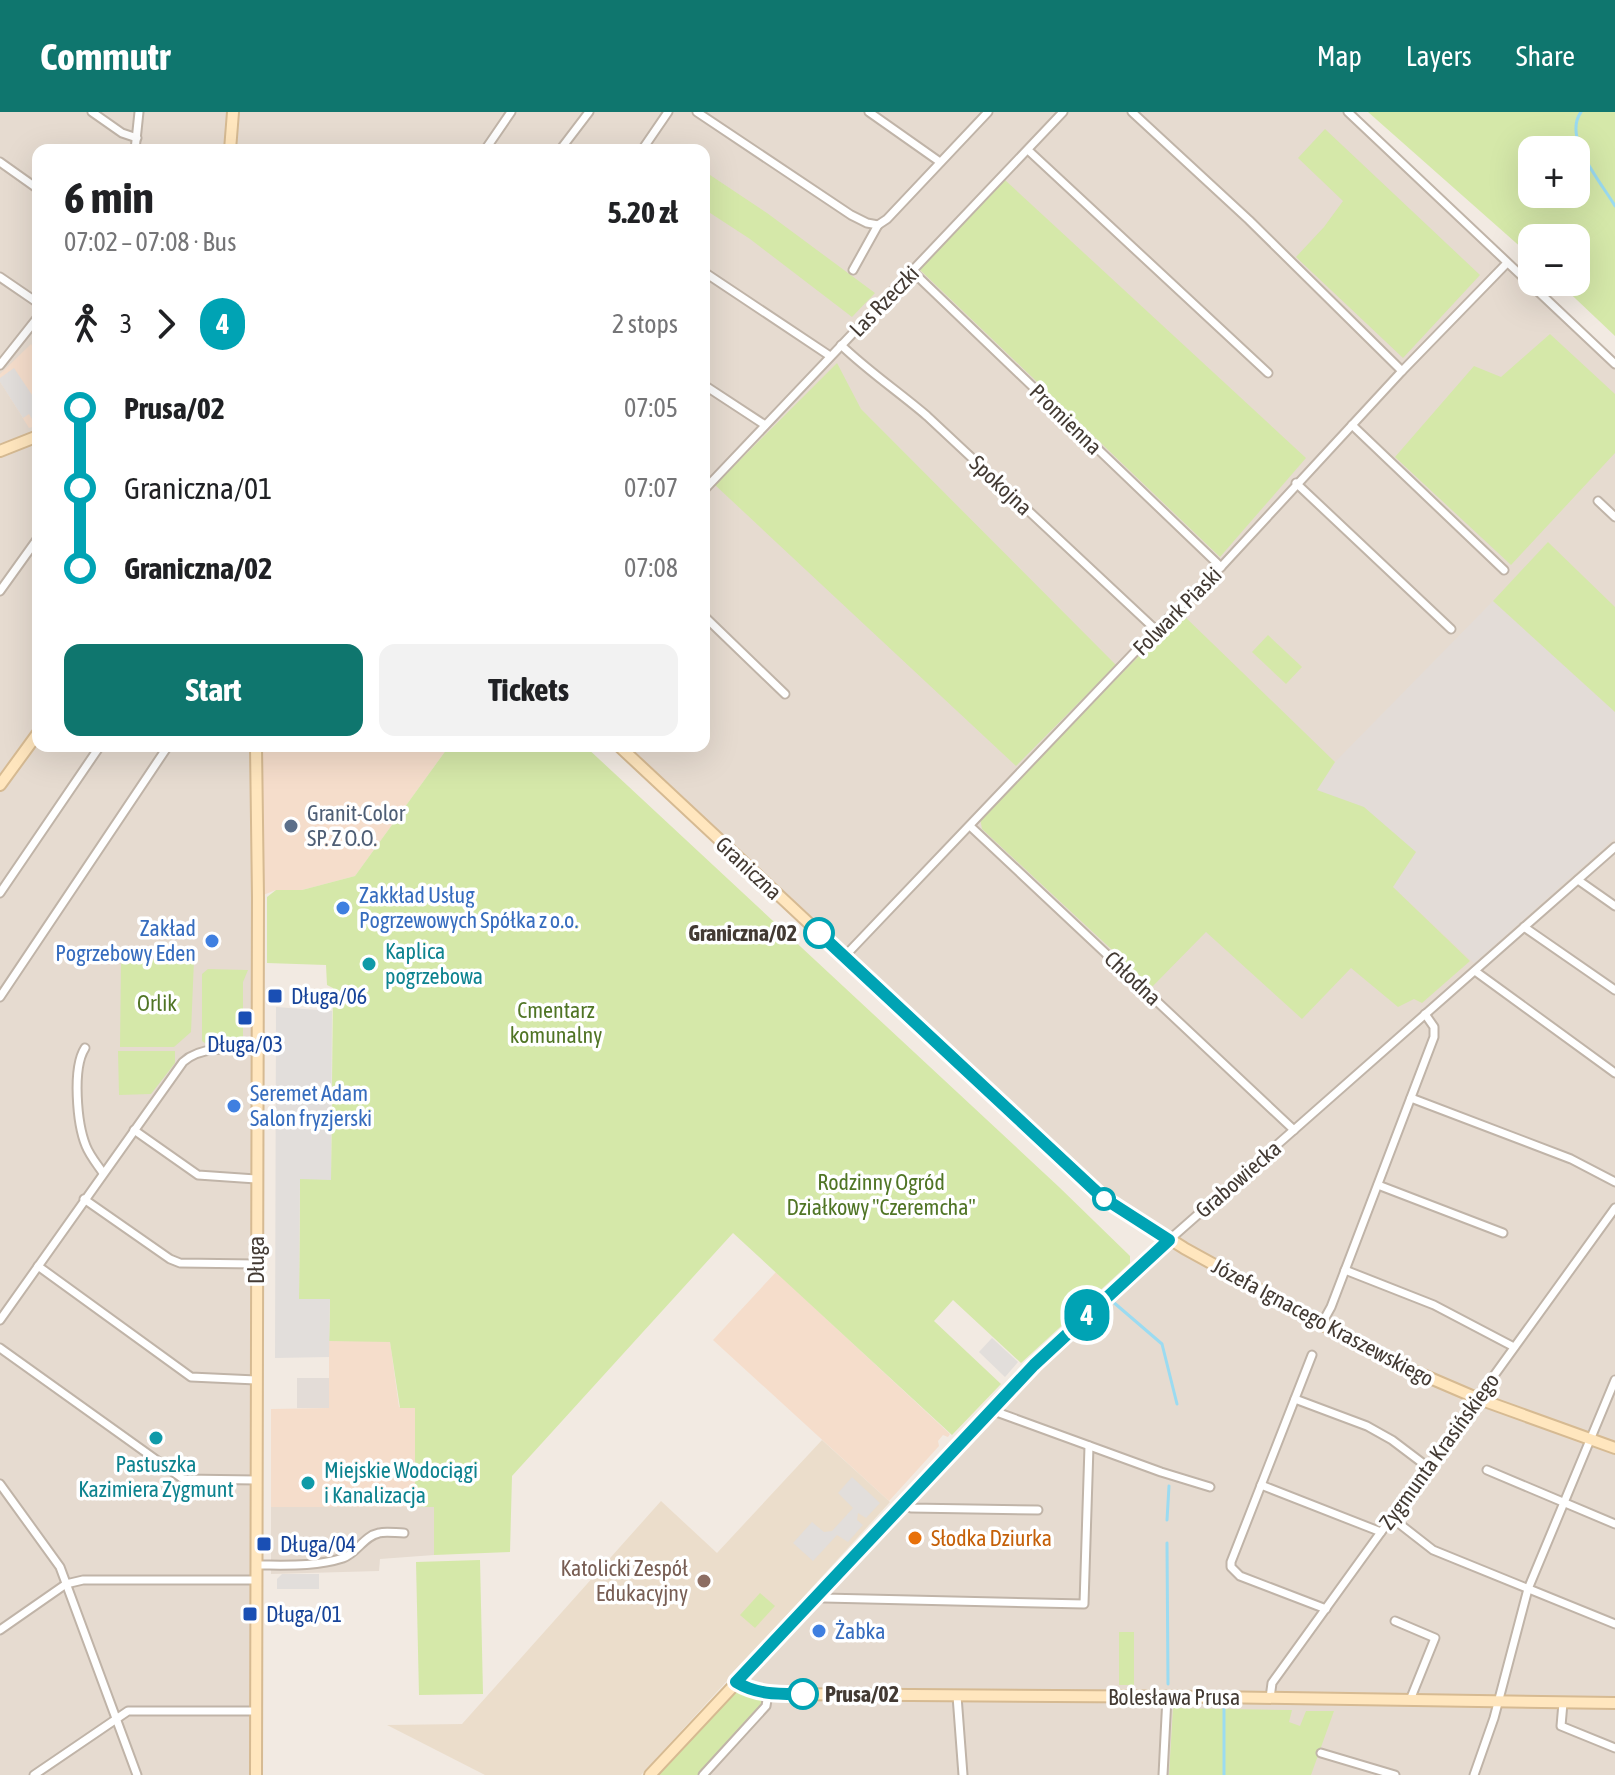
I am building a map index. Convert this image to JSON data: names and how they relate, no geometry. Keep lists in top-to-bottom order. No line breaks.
{"streets":{"street":["Las Rzeczki","Promienna","Spokojna","Folwark Piaski","Graniczna","Chłodna","Grabowiecka","Długa","Józefa Ignacego Kraszewskiego","Zygmunta Krasińskiego","Bolesława Prusa"]},"crossings":[["Las Rzeczki","Promienna"],["Las Rzeczki","Spokojna"],["Promienna","Folwark Piaski"],["Spokojna","Folwark Piaski"],["Folwark Piaski","Graniczna"],["Folwark Piaski","Chłodna"],["Graniczna","Grabowiecka"],["Graniczna","Józefa Ignacego Kraszewskiego"],["Chłodna","Grabowiecka"],["Grabowiecka","Józefa Ignacego Kraszewskiego"],["Grabowiecka","Bolesława Prusa"],["Józefa Ignacego Kraszewskiego","Zygmunta Krasińskiego"],["Zygmunta Krasińskiego","Bolesława Prusa"]],"parks":["Orlik","Cmentarz komunalny","Rodzinny Ogród Działkowy \"Czeremcha\""],"places":{"other":["Granit-Color SP. Z O.O.","Zakkład Usług Pogrzewowych Spółka z o.o.","Graniczna/02","Zakład Pogrzebowy Eden","Kaplica pogrzebowa","Seremet Adam Salon fryzjerski","Pastuszka Kazimiera Zygmunt","Miejskie Wodociągi i Kanalizacja","Słodka Dziurka","Katolicki Zespół Edukacyjny","Żabka","Prusa/02"],"transit":["Długa/06","Długa/03","Długa/04","Długa/01"]},"lines":["bus line 4"],"page":{"header":"Commutr","nav":["Map","Layers","Share"],"on_map":"4","map_buttons":["+","−"],"heading":["6 min","07:02 – 07:08 · Bus","5.20 zł"],"legs":["3","4","2 stops"],"list":[{"name":"Prusa/02","value":"07:05"},{"name":"Graniczna/01","value":"07:07"},{"name":"Graniczna/02","value":"07:08"}],"buttons":["Start","Tickets"]}}
